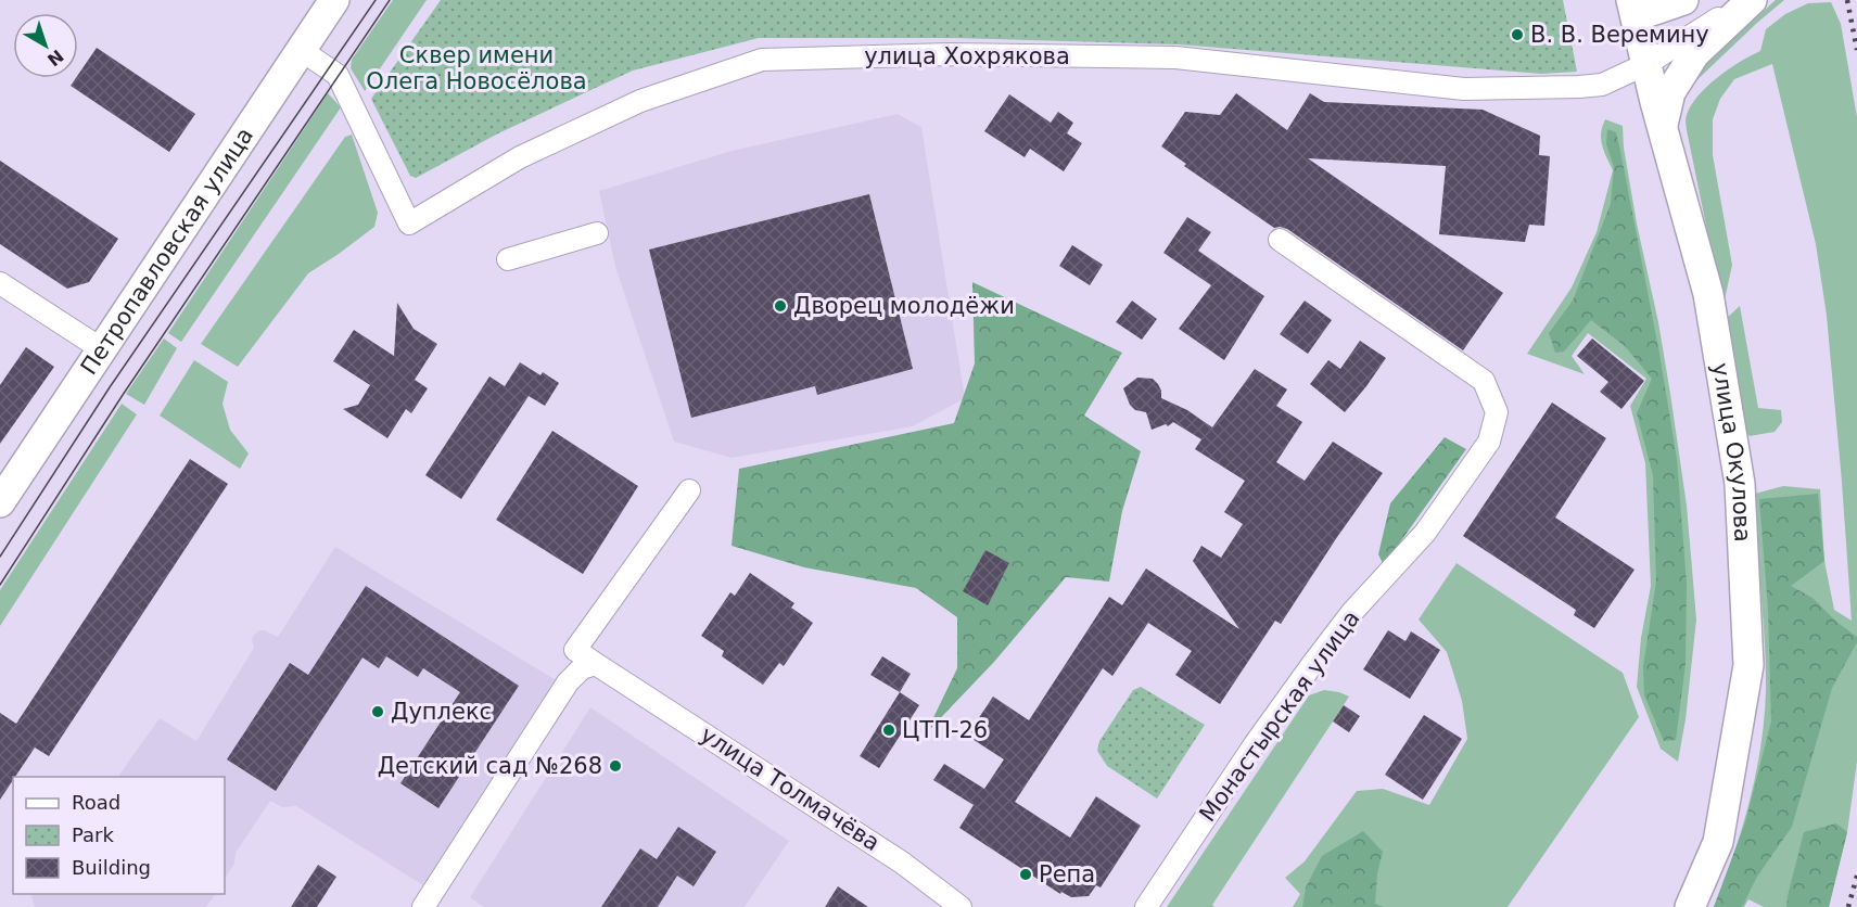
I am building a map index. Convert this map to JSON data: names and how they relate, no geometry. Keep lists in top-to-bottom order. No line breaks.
{"streets":{"main road":["Петропавловская улица","улица Окулова"],"street":["улица Хохрякова","Монастырская улица","улица Толмачёва"]},"crossings":[["улица Хохрякова","Петропавловская улица"],["улица Хохрякова","улица Окулова"]],"parks":["Сквер имени Олега Новосёлова"],"places":["В. В. Веремину","Дворец молодёжи","Дуплекс","ЦТП-26","Детский сад №268","Репа"],"legend":["Road","Park","Building"],"north":"bottom right"}
